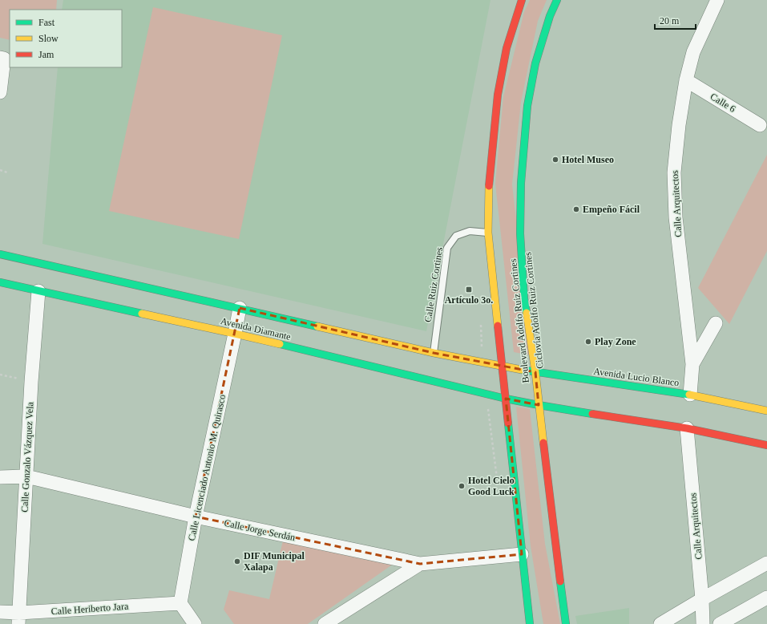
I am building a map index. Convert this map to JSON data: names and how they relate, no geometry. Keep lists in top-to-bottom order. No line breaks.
{"streets":{"main road":["Boulevard Adolfo Ruiz Cortines","Avenida Diamante","Avenida Lucio Blanco"],"street":["Calle 6","Calle Arquitectos","Calle Gonzalo Vázquez Vela","Calle Licenciado Antonio M. Quirasco","Calle Jorge Serdán","Calle Heriberto Jara"],"lane":["Calle Ruiz Cortines"]},"crossings":[["Calle 6","Calle Arquitectos"],["Calle Arquitectos","Avenida Lucio Blanco"],["Calle Ruiz Cortines","Avenida Diamante"],["Boulevard Adolfo Ruiz Cortines","Avenida Lucio Blanco"],["Avenida Diamante","Avenida Lucio Blanco"],["Avenida Diamante","Calle Gonzalo Vázquez Vela"],["Avenida Diamante","Calle Licenciado Antonio M. Quirasco"],["Calle Gonzalo Vázquez Vela","Calle Jorge Serdán"],["Calle Gonzalo Vázquez Vela","Calle Heriberto Jara"],["Calle Licenciado Antonio M. Quirasco","Calle Jorge Serdán"],["Calle Licenciado Antonio M. Quirasco","Calle Heriberto Jara"]],"places":{"other":["Hotel Museo","Empeño Fácil","Play Zone","Hotel Cielo Good Luck","DIF Municipal Xalapa"],"transit":["Artículo 3o."]},"legend":["Fast","Slow","Jam"],"scale_bar":"20 m"}
